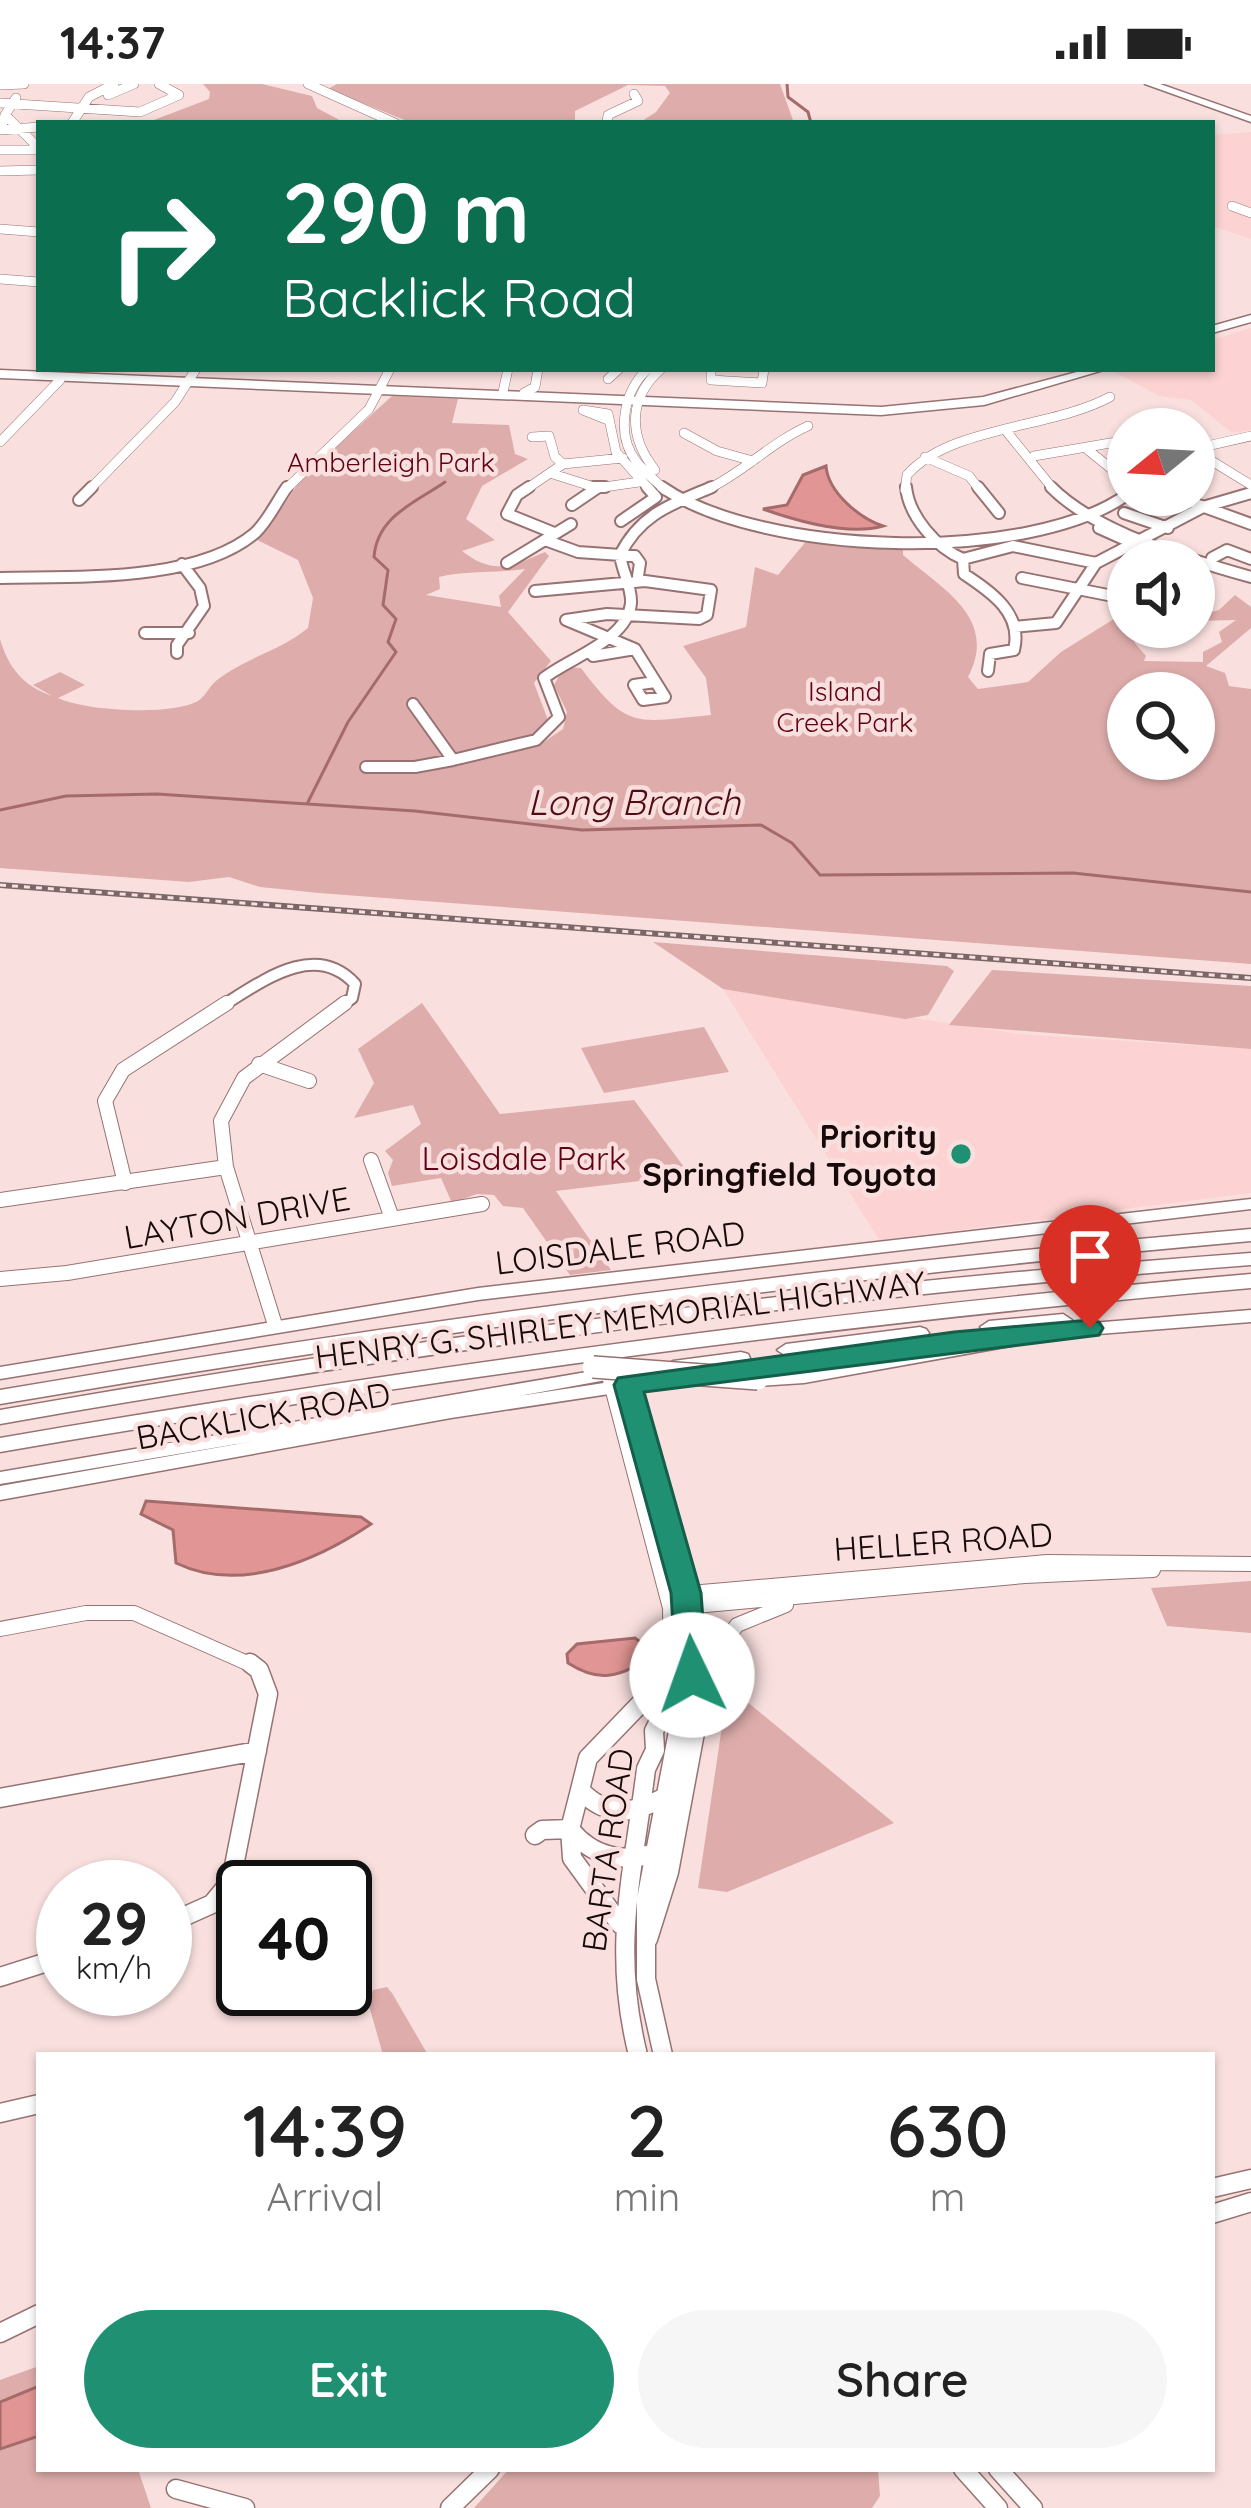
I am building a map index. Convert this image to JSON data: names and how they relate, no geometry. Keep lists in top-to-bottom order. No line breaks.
{"streets":{"highway":["HENRY G. SHIRLEY MEMORIAL HIGHWAY"],"main road":["LOISDALE ROAD","BACKLICK ROAD"],"street":["LAYTON DRIVE","HELLER ROAD","BARTA ROAD"]},"crossings":[["BACKLICK ROAD","BARTA ROAD"],["HELLER ROAD","BARTA ROAD"]],"water":["Long Branch"],"parks":["Amberleigh Park","Island Creek Park","Loisdale Park"],"places":["Priority Springfield Toyota"],"north":"left","page":{"status":"14:37","turn":["290 m","Backlick Road"],"speed":"29 km/h","limit":"40","eta":["14:39","Arrival","2","min","630","m"],"buttons":["Exit","Share"]}}
